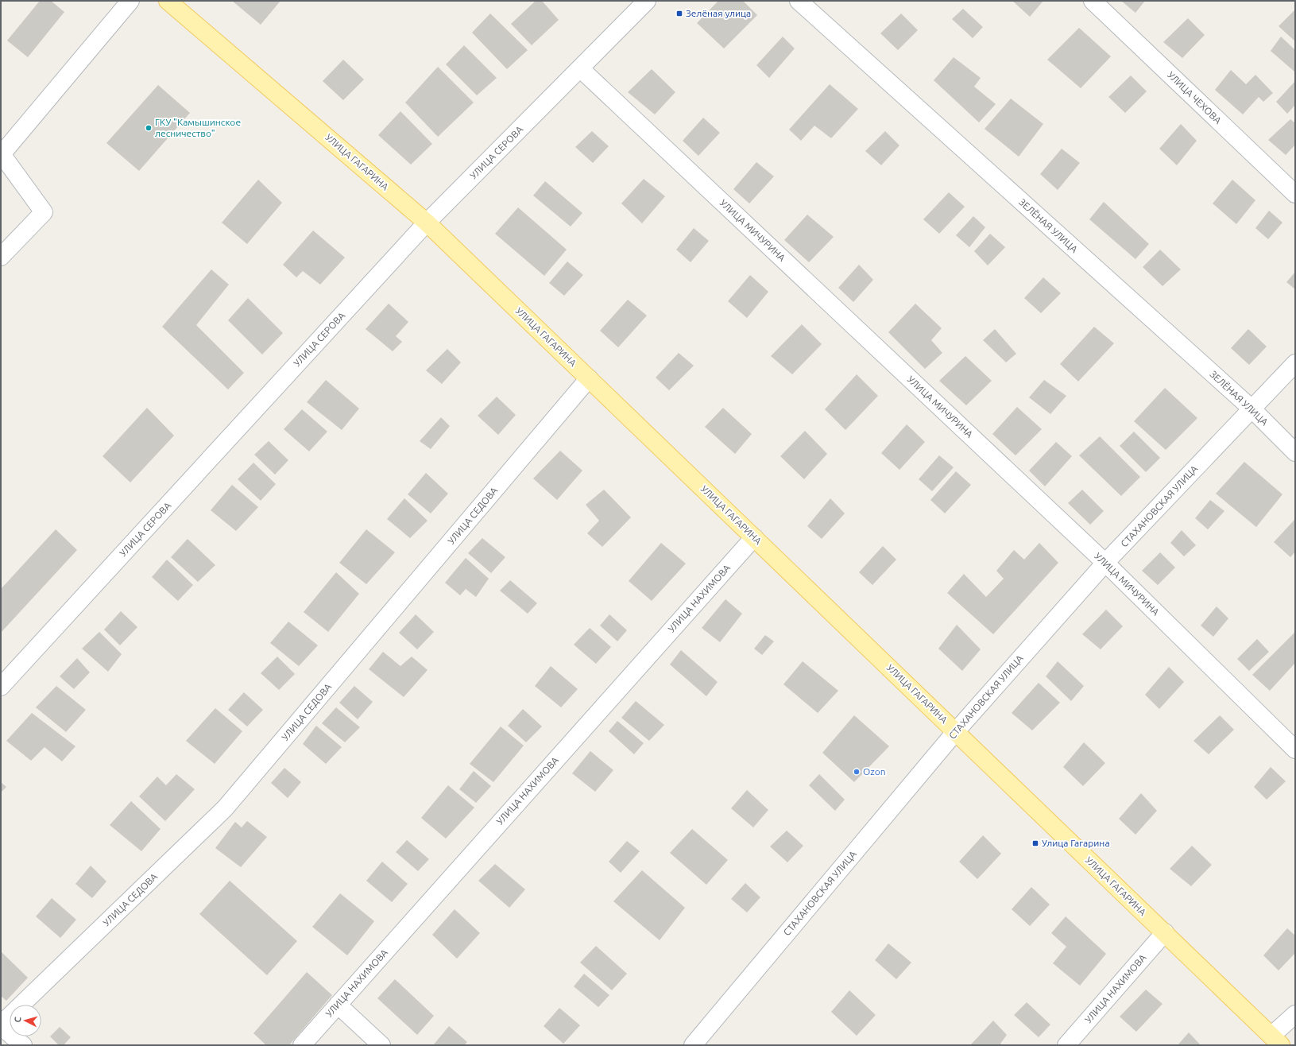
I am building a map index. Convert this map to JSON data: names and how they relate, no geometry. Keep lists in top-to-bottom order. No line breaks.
{"streets":{"main road":["УЛИЦА ГАГАРИНА"],"street":["УЛИЦА ЧЕХОВА","УЛИЦА СЕРОВА","ЗЕЛЁНАЯ УЛИЦА","УЛИЦА МИЧУРИНА","СТАХАНОВСКАЯ УЛИЦА","УЛИЦА СЕДОВА","УЛИЦА НАХИМОВА"]},"crossings":[["УЛИЦА СЕРОВА","УЛИЦА ГАГАРИНА"],["УЛИЦА СЕРОВА","УЛИЦА МИЧУРИНА"],["УЛИЦА ГАГАРИНА","СТАХАНОВСКАЯ УЛИЦА"],["УЛИЦА ГАГАРИНА","УЛИЦА СЕДОВА"],["УЛИЦА ГАГАРИНА","УЛИЦА НАХИМОВА"],["ЗЕЛЁНАЯ УЛИЦА","СТАХАНОВСКАЯ УЛИЦА"],["УЛИЦА МИЧУРИНА","СТАХАНОВСКАЯ УЛИЦА"]],"places":{"transit":["Зелёная улица","Улица Гагарина"],"other":["ГКУ \"Камышинское лесничество\"","Ozon"]},"north":"left"}
